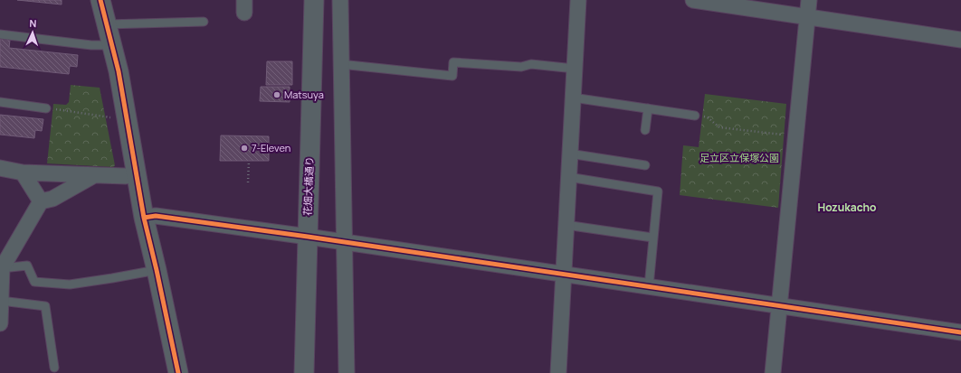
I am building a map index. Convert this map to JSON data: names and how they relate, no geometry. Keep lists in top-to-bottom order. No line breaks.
{"streets":{"street":["花畑大橋通り"]},"districts":["Hozukacho"],"parks":["足立区立保塚公園"],"places":["Matsuya","7-Eleven"],"north":"top"}
